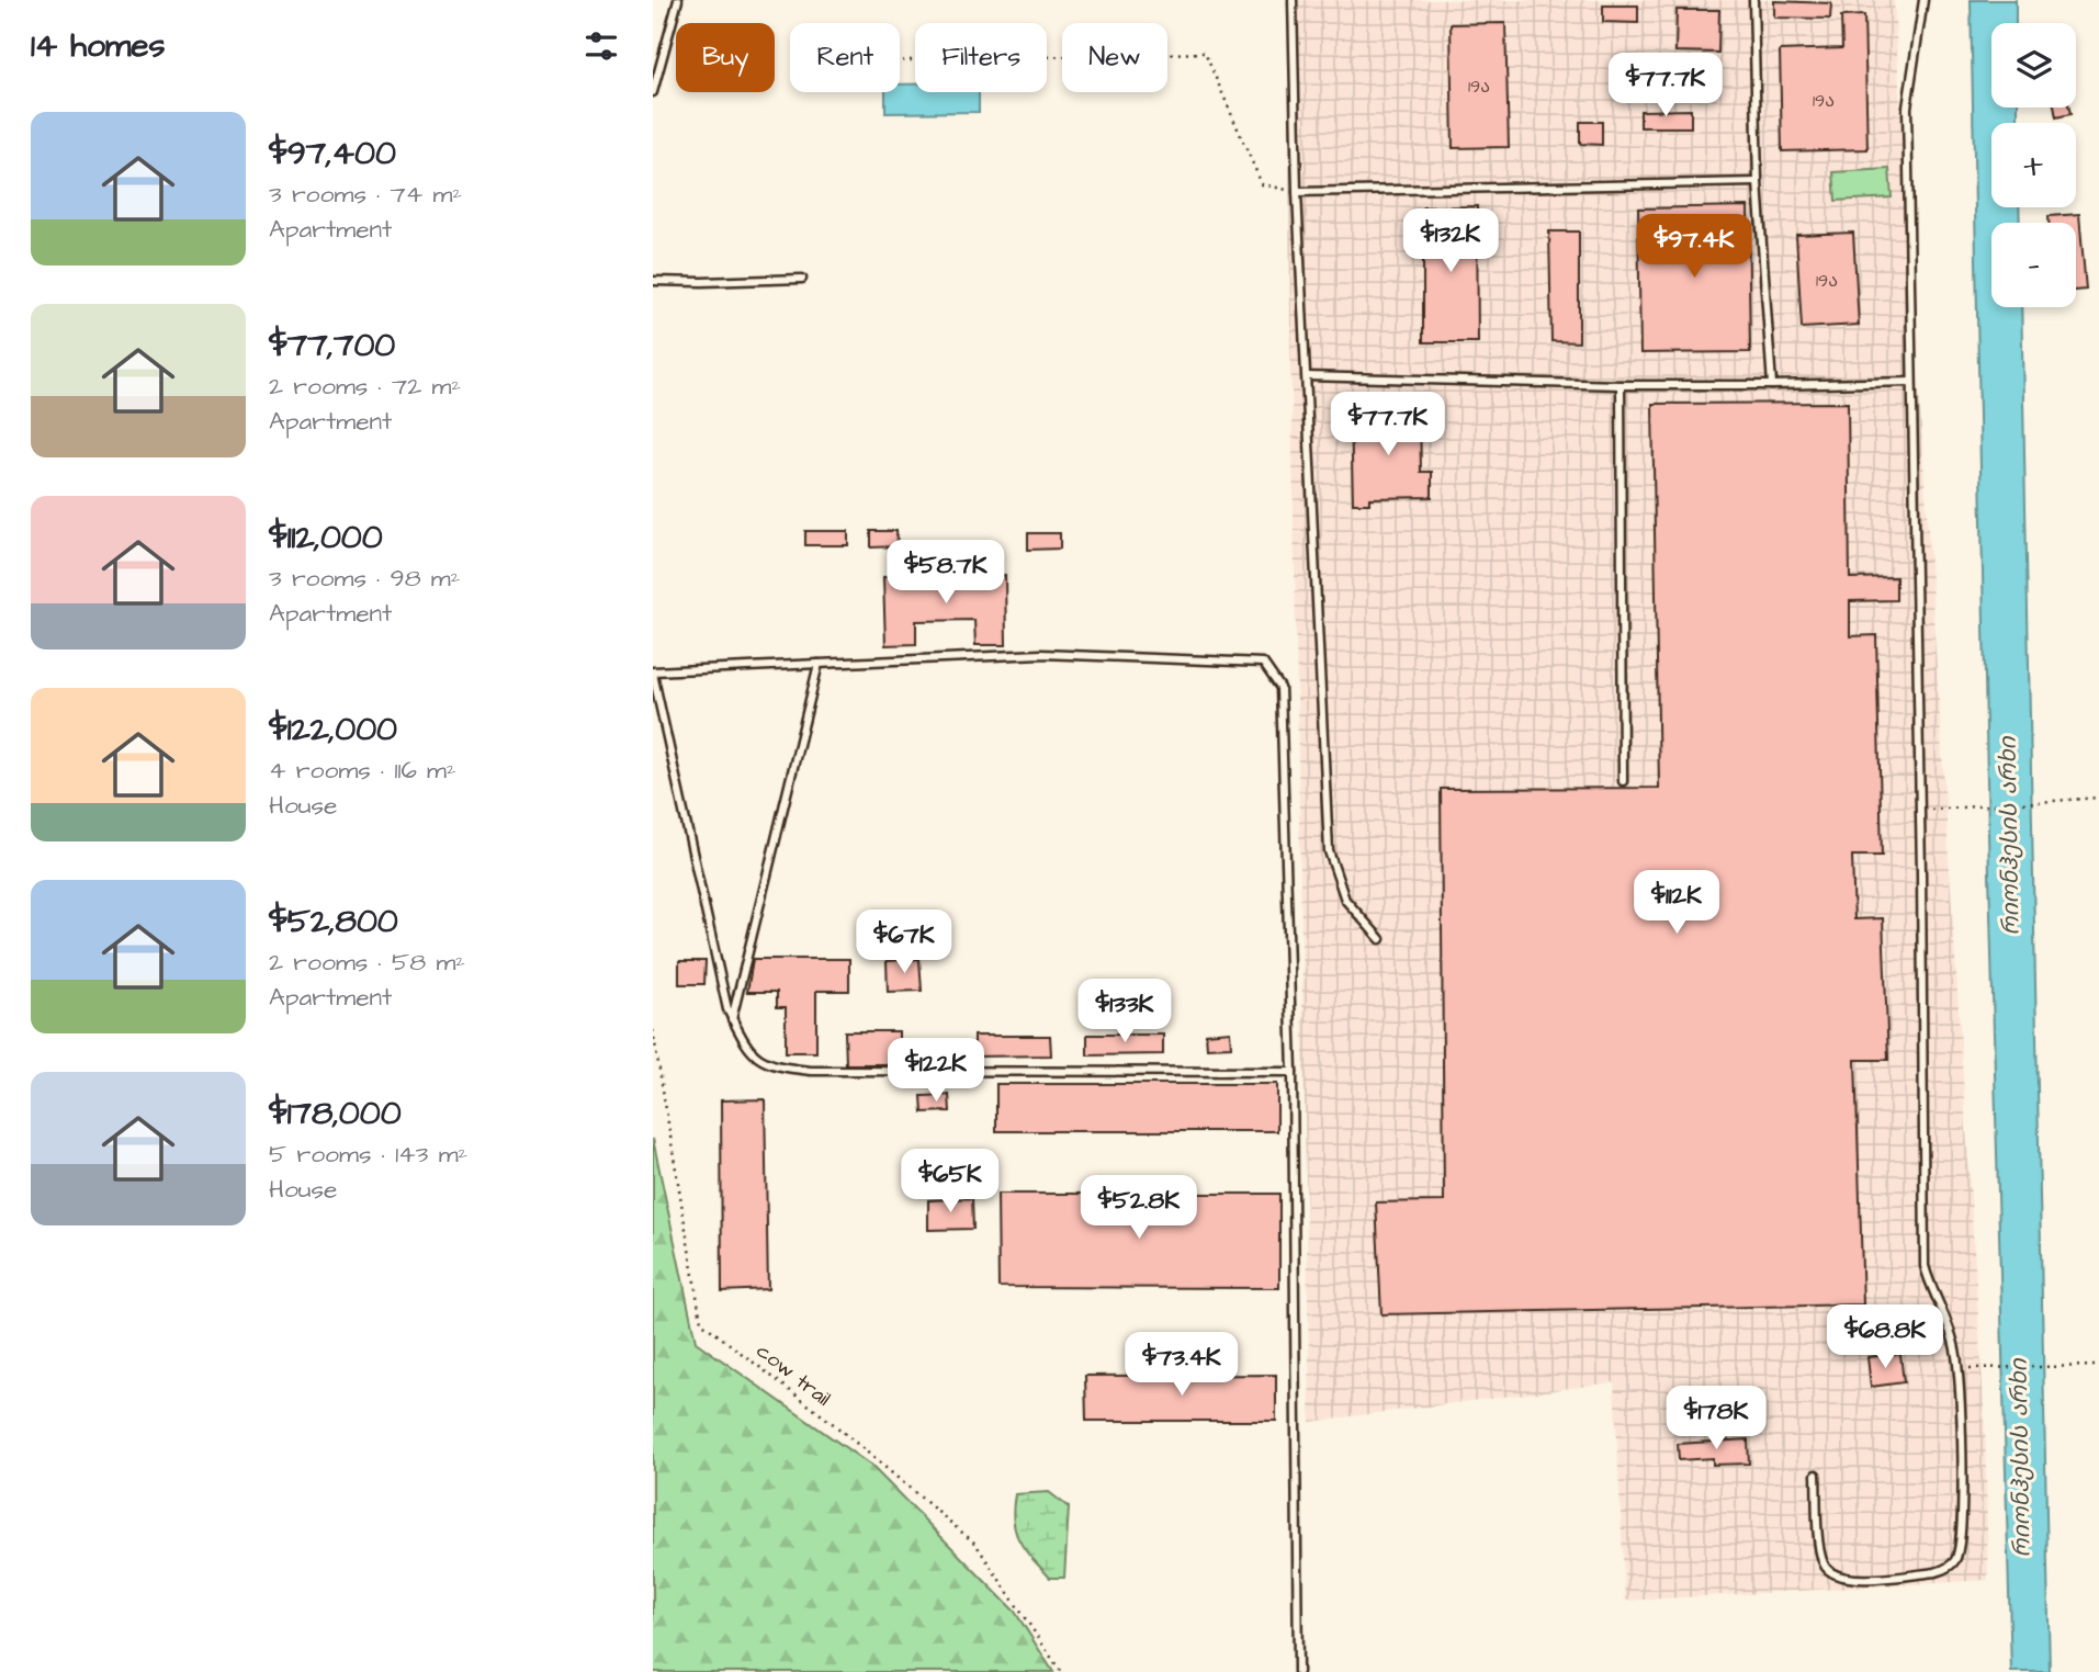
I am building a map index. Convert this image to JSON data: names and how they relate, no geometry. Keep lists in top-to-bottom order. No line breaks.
{"streets":{"path":["cow trail"]},"water":["რიონჰესის არხი"],"house_numbers":["19ა","19ა","19ა"],"page":{"heading":"14 homes","map_buttons":["+","−"],"chip":["Buy","Rent","Filters","New"],"price":["$77.7K","$132K","$97.4K","$77.7K","$58.7K","$112K","$67K","$133K","$122K","$65K","$52.8K","$68.8K","$73.4K","$178K"],"list":[{"name":"$97,400","note":"3 rooms · 74 m² · Apartment"},{"name":"$77,700","note":"2 rooms · 72 m² · Apartment"},{"name":"$112,000","note":"3 rooms · 98 m² · Apartment"},{"name":"$122,000","note":"4 rooms · 116 m² · House"},{"name":"$52,800","note":"2 rooms · 58 m² · Apartment"},{"name":"$178,000","note":"5 rooms · 143 m² · House"}]}}
